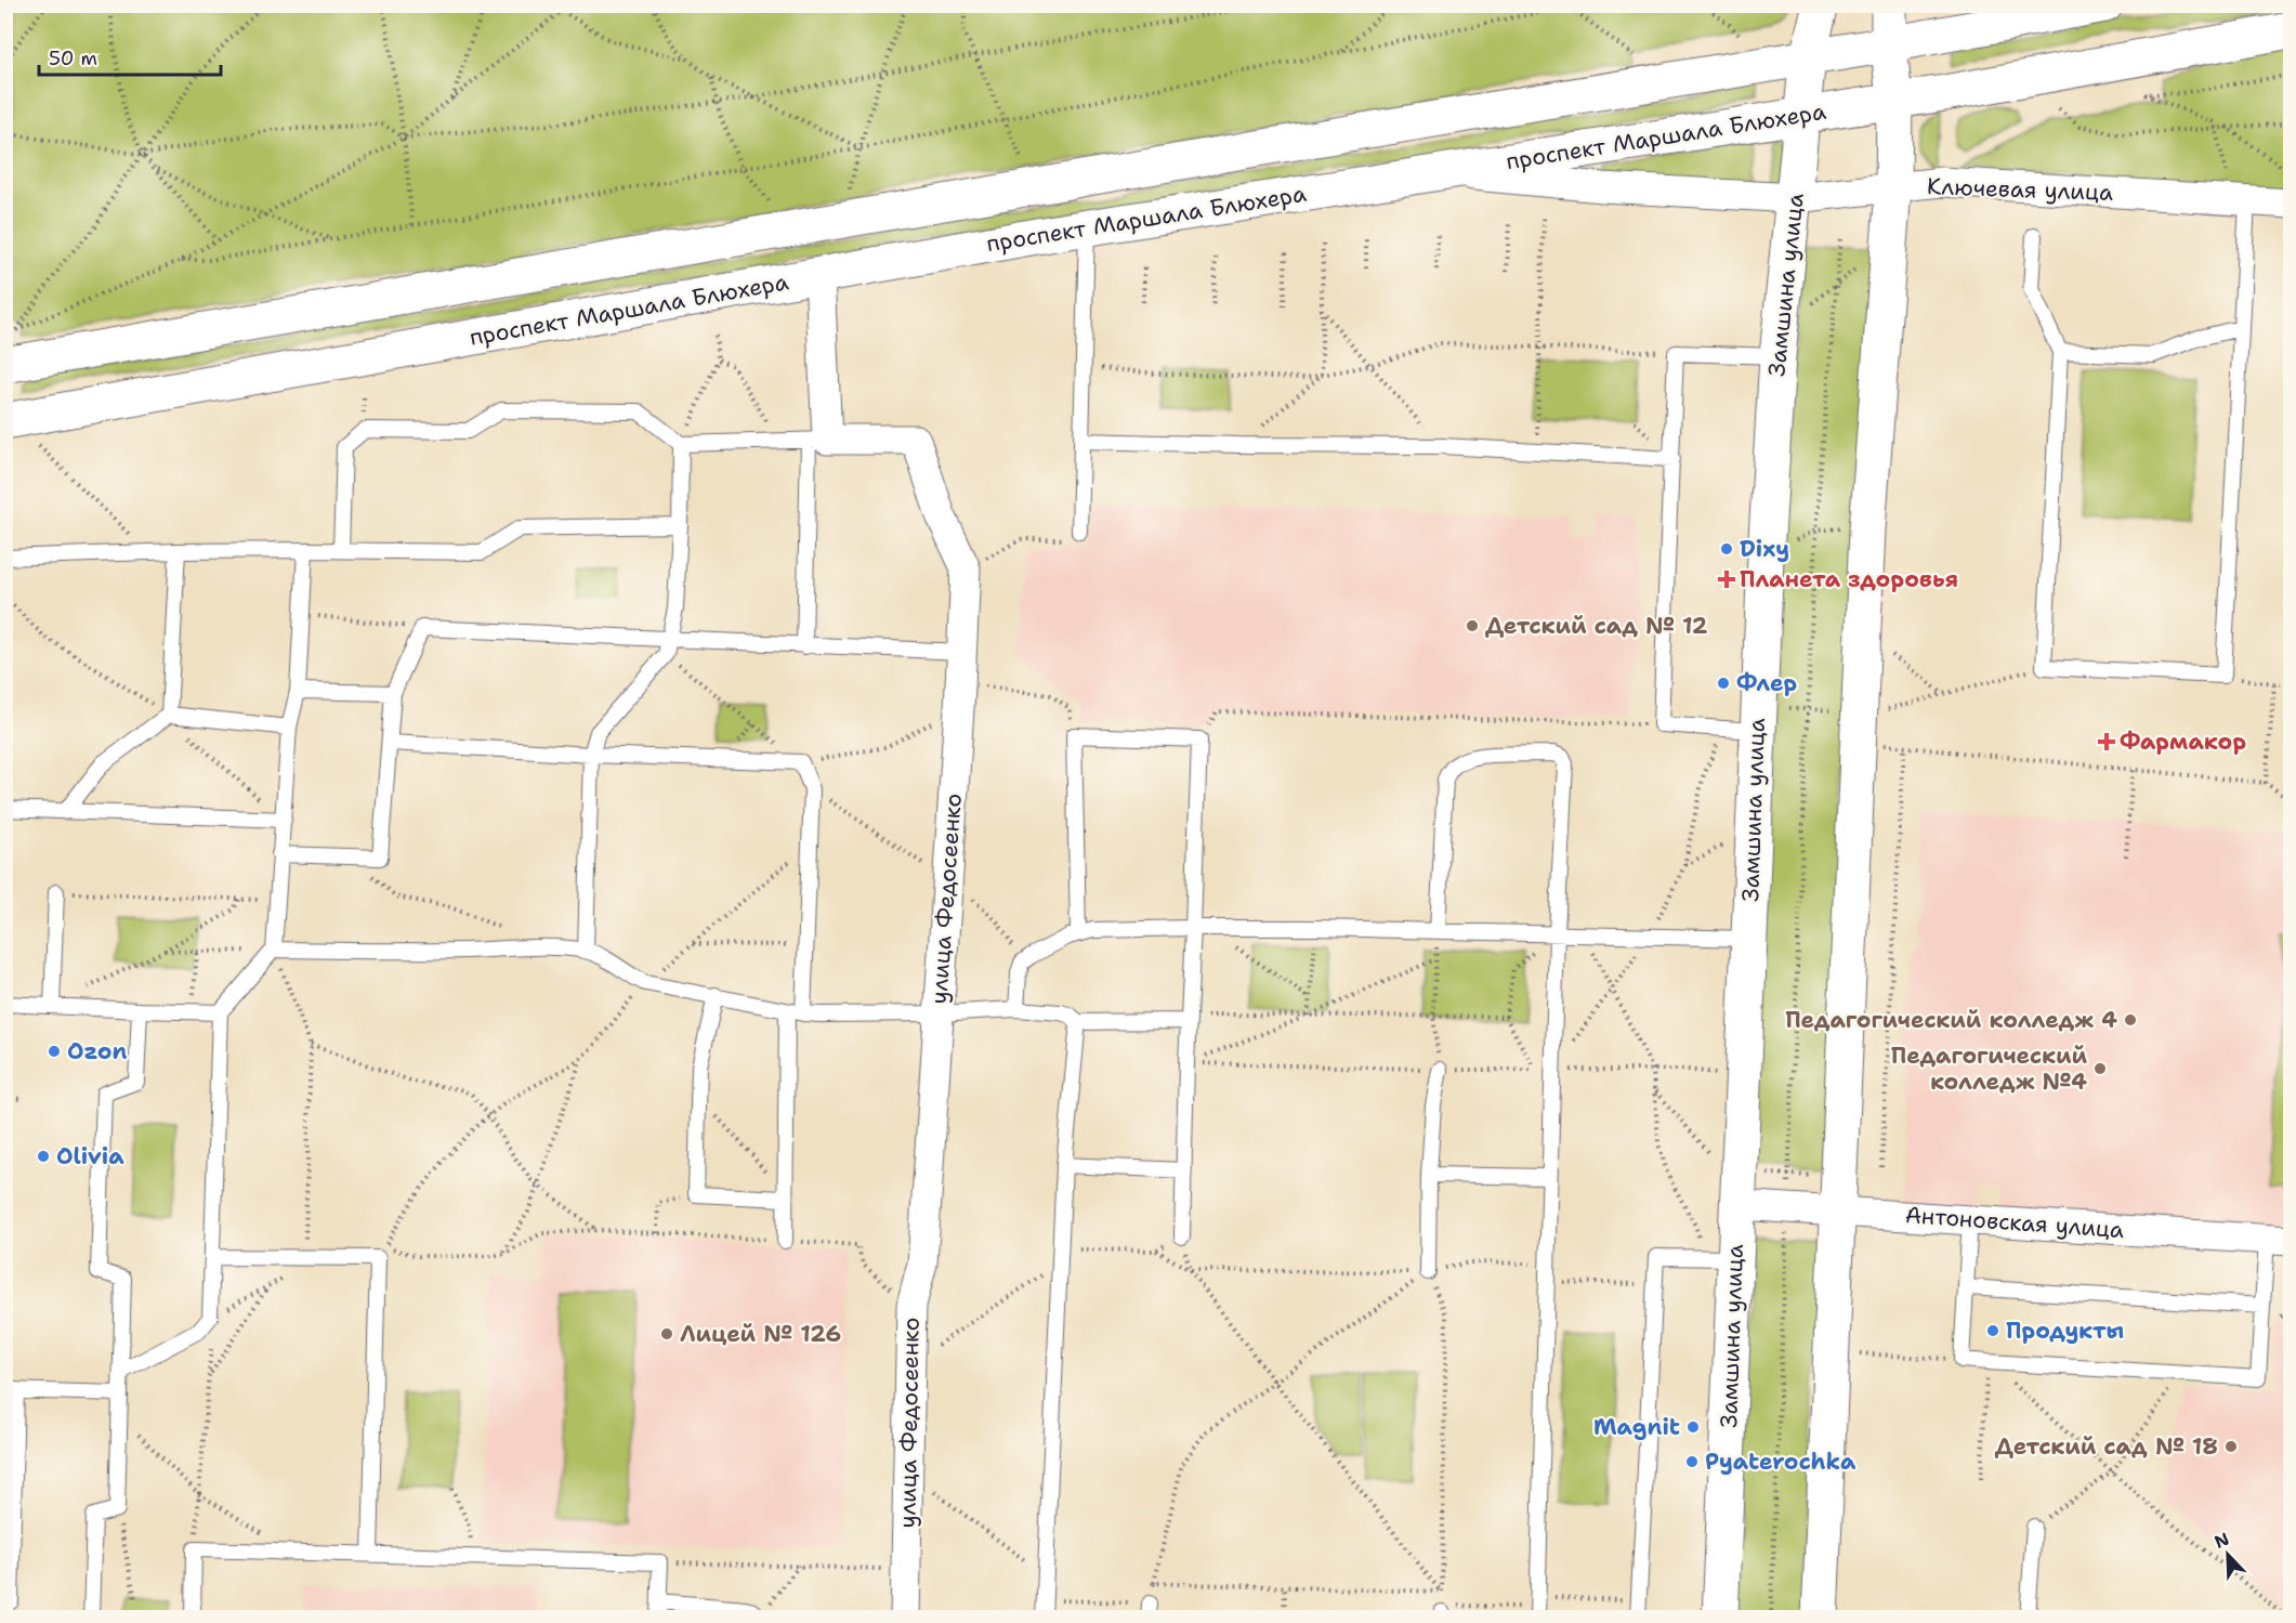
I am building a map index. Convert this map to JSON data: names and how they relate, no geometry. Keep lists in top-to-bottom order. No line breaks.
{"streets":{"main road":["проспект Маршала Блюхера","Замшина улица"],"street":["Ключевая улица","улица Федосеенко","Антоновская улица"]},"crossings":[["проспект Маршала Блюхера","Ключевая улица"],["проспект Маршала Блюхера","Замшина улица"],["Ключевая улица","Замшина улица"],["Замшина улица","Антоновская улица"]],"places":{"other":["Dixy","Детский сад № 12","Флер","Педагогический колледж 4","Ozon","Педагогический колледж №4","Olivia","Продукты","Лицей № 126","Magnit","Детский сад № 18","Pyaterochka"],"health":["Планета здоровья","Фармакор"]},"scale_bar":"50 m","north":"top left"}
